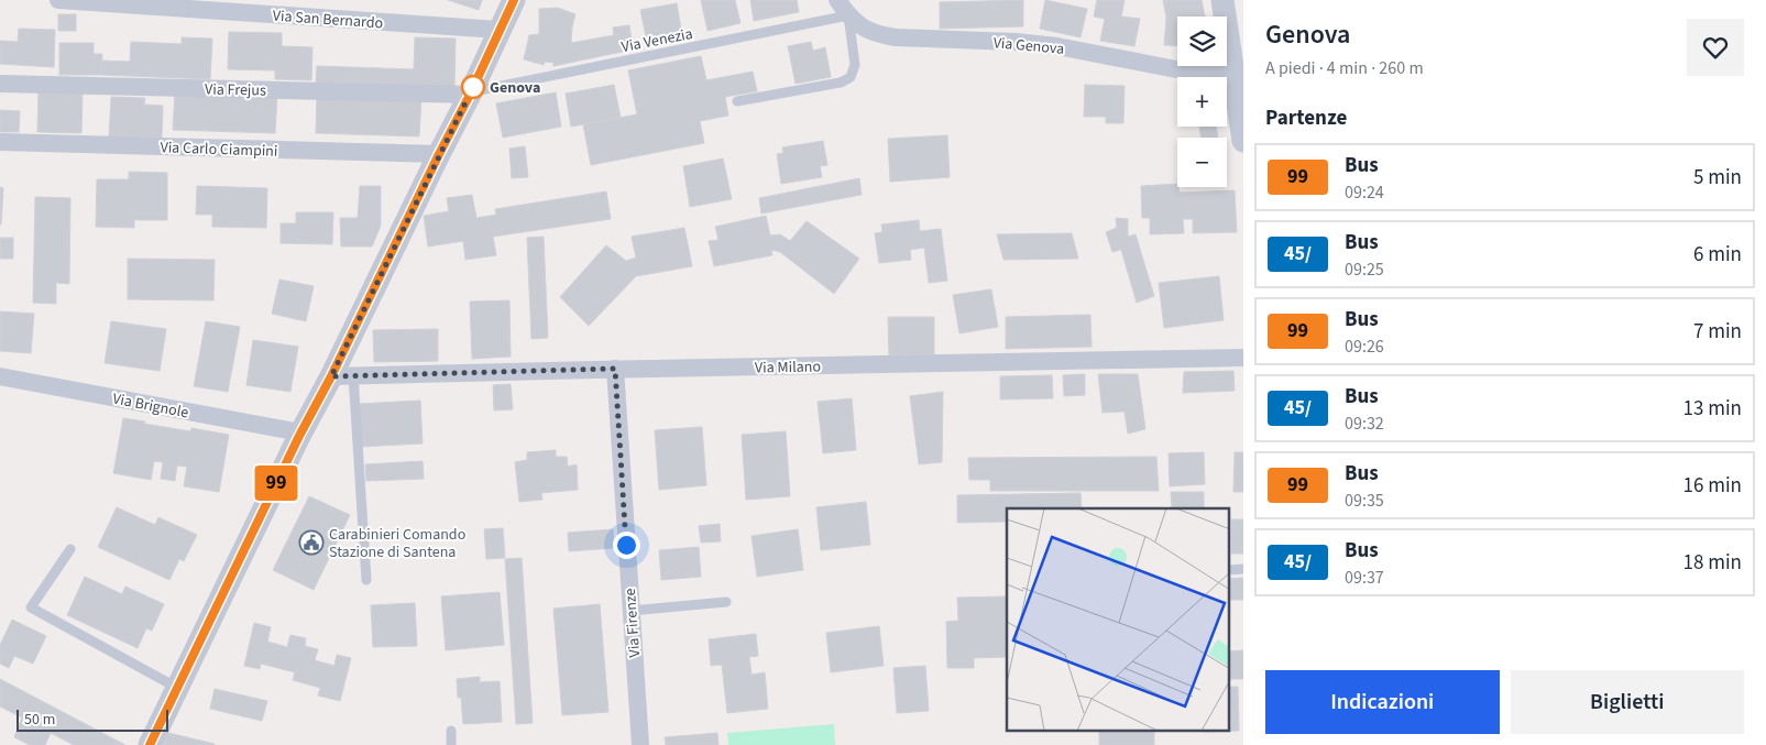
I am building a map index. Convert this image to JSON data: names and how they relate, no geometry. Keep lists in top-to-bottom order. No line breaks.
{"streets":{"street":["Via San Bernardo","Via Genova","Via Frejus","Via Carlo Ciampini","Via Milano","Via Brignole","Via Firenze"],"lane":["Via Venezia"]},"crossings":[["Via Venezia","Via Genova"],["Via Venezia","Via Frejus"],["Via Milano","Via Firenze"]],"places":{"other":["Genova"],"public building":["Carabinieri Comando Stazione di Santena"]},"lines":["bus line 99"],"scale_bar":"50 m","page":{"on_map":"99","heading":[["Genova","A piedi · 4 min · 260 m"],"Partenze"],"map_buttons":["+","−"],"list":[{"mark":"99","name":"Bus","note":"09:24","value":"5 min"},{"mark":"45/","name":"Bus","note":"09:25","value":"6 min"},{"mark":"99","name":"Bus","note":"09:26","value":"7 min"},{"mark":"45/","name":"Bus","note":"09:32","value":"13 min"},{"mark":"99","name":"Bus","note":"09:35","value":"16 min"},{"mark":"45/","name":"Bus","note":"09:37","value":"18 min"}],"buttons":["Indicazioni","Biglietti"],"scale":"50 m"}}
